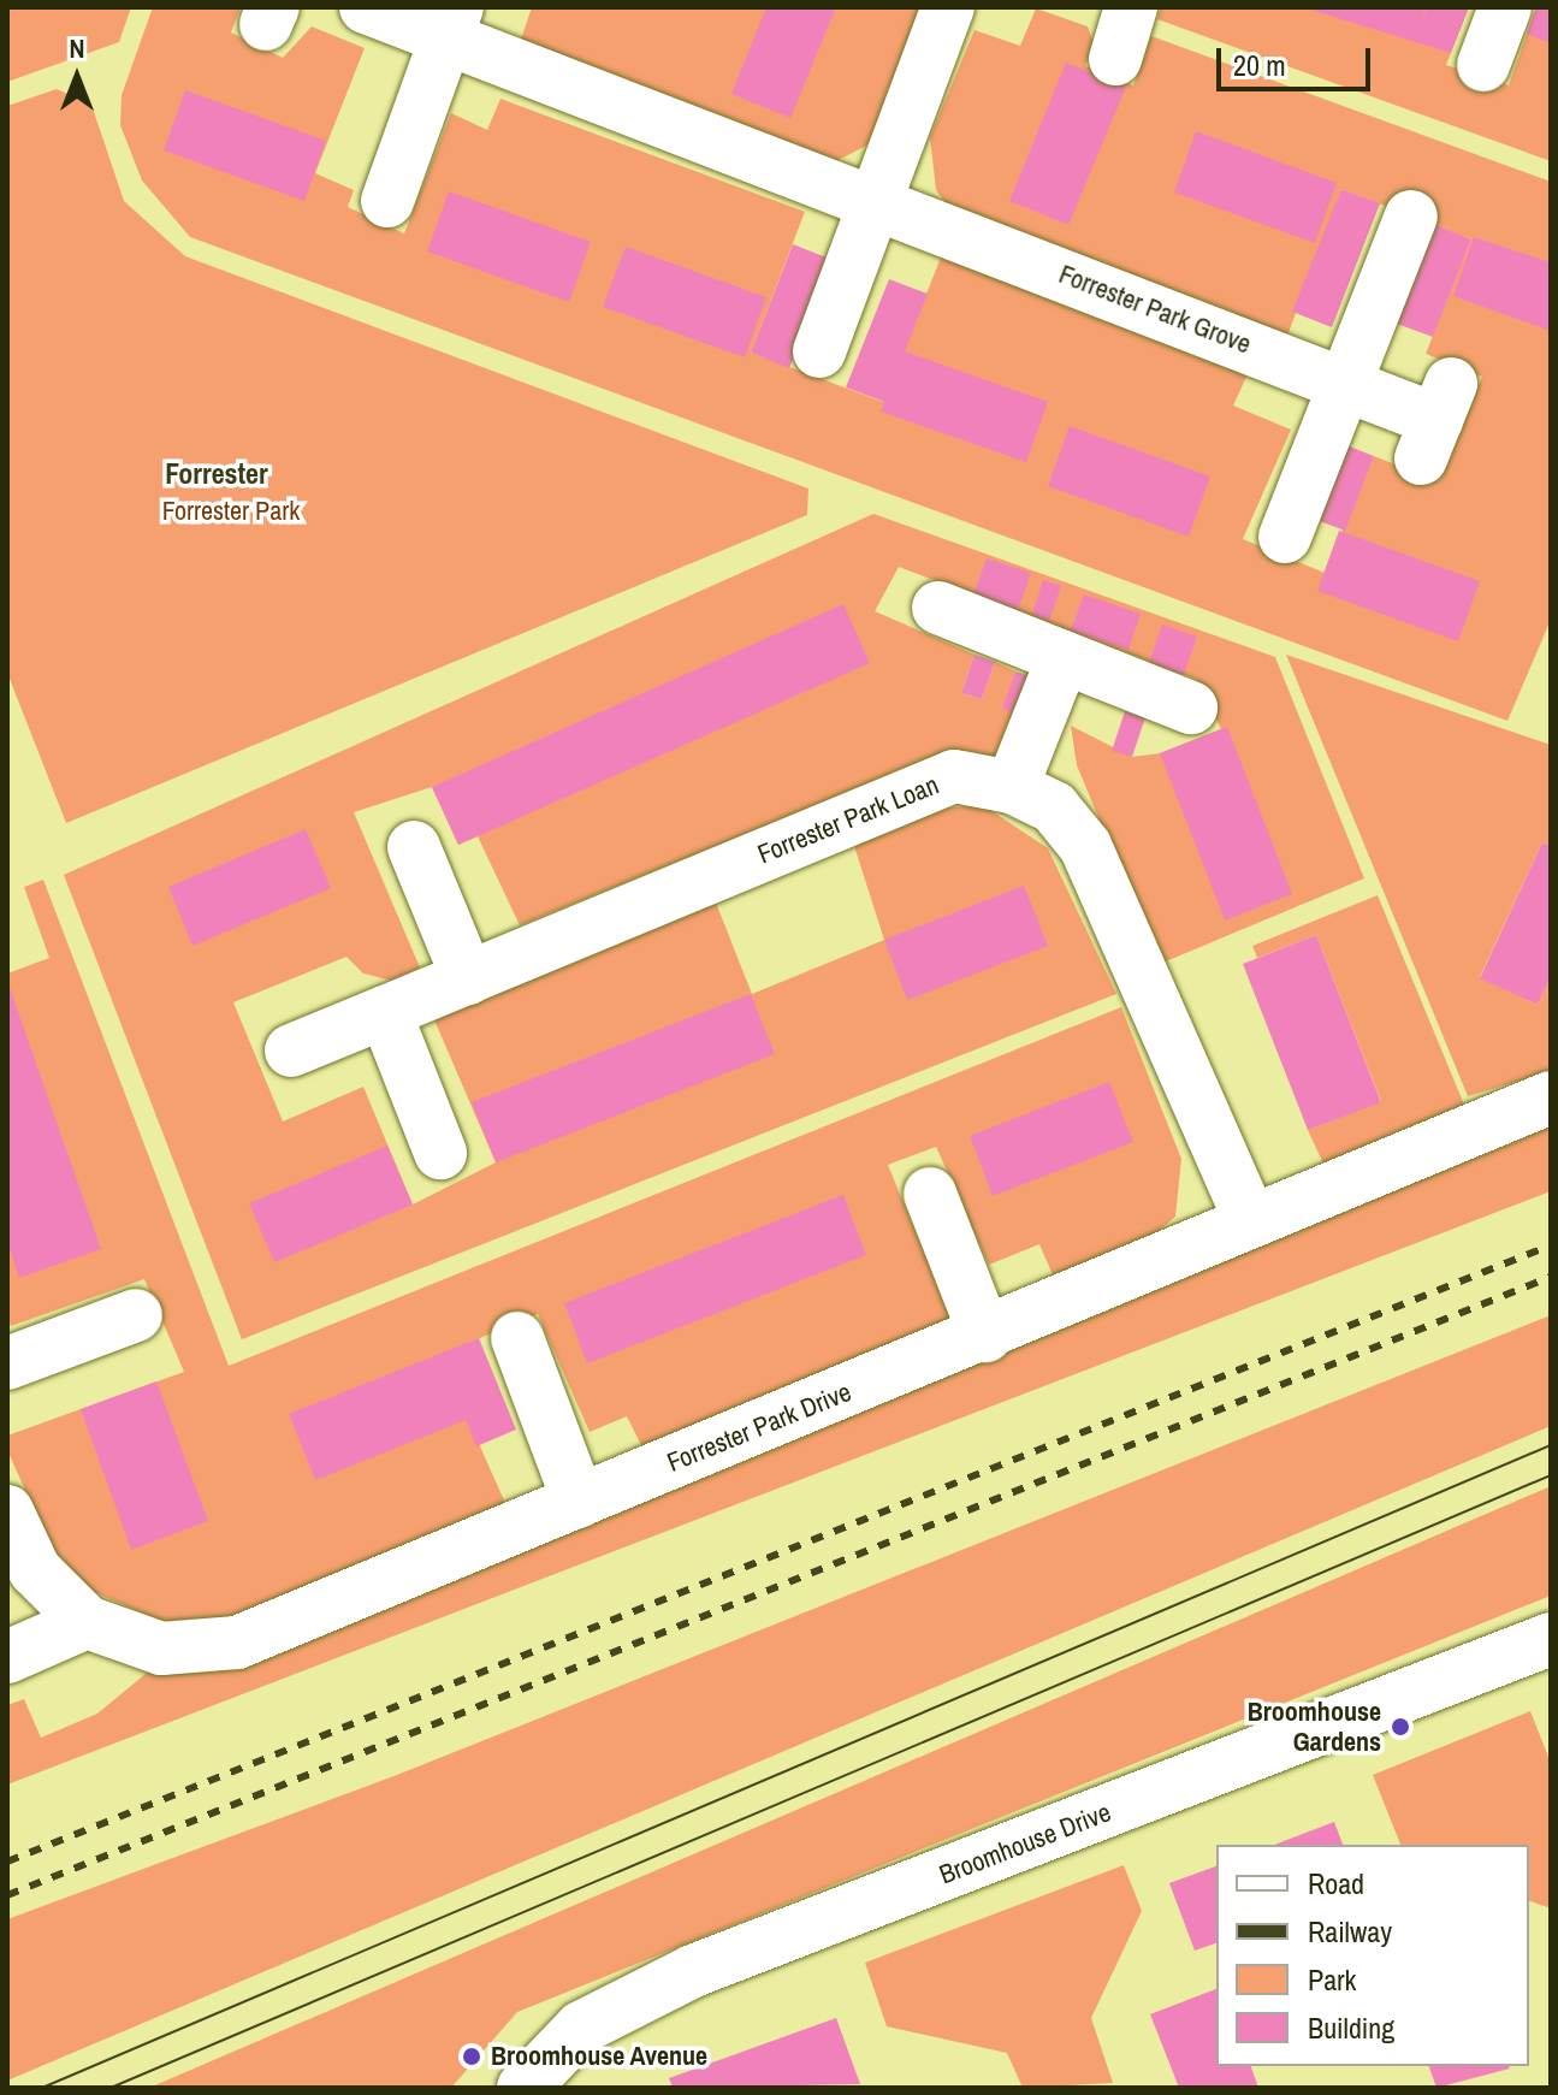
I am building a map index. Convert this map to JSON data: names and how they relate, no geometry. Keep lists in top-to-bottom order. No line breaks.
{"streets":{"street":["Forrester Park Grove","Forrester Park Loan","Forrester Park Drive","Broomhouse Drive"]},"crossings":[["Forrester Park Loan","Forrester Park Drive"]],"districts":["Forrester"],"parks":["Forrester Park"],"places":["Broomhouse Gardens","Broomhouse Avenue"],"legend":["Road","Railway","Park","Building"],"scale_bar":"20 m","north":"top"}
